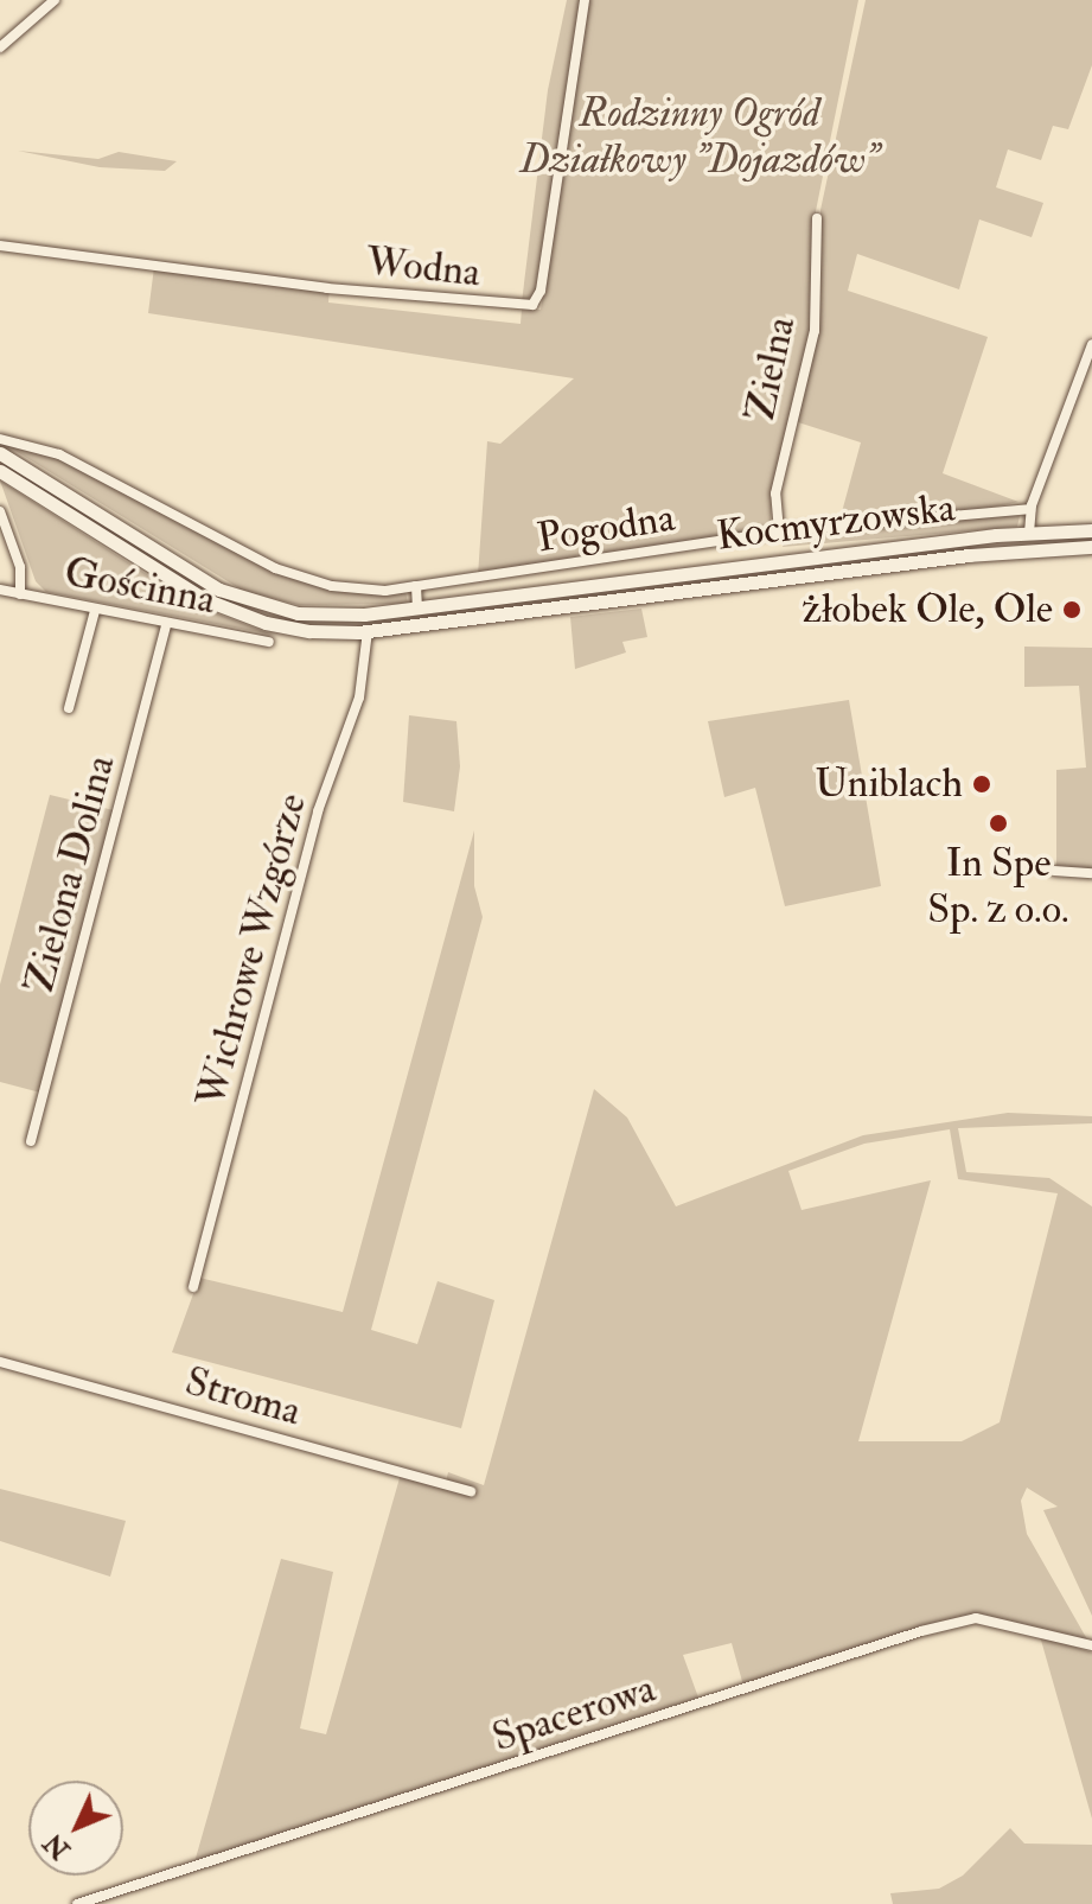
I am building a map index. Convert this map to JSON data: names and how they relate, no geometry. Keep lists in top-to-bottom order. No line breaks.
{"streets":{"main road":["Kocmyrzowska"],"street":["Wodna","Zielna","Pogodna","Gościnna","Zielona Dolina","Wichrowe Wzgórze","Stroma","Spacerowa"]},"crossings":[["Zielna","Pogodna"],["Kocmyrzowska","Wichrowe Wzgórze"],["Gościnna","Zielona Dolina"]],"parks":["Rodzinny Ogród Działkowy \"Dojazdów\""],"places":["żłobek Ole, Ole","Uniblach","In Spe Sp. z o.o."],"north":"bottom left"}
